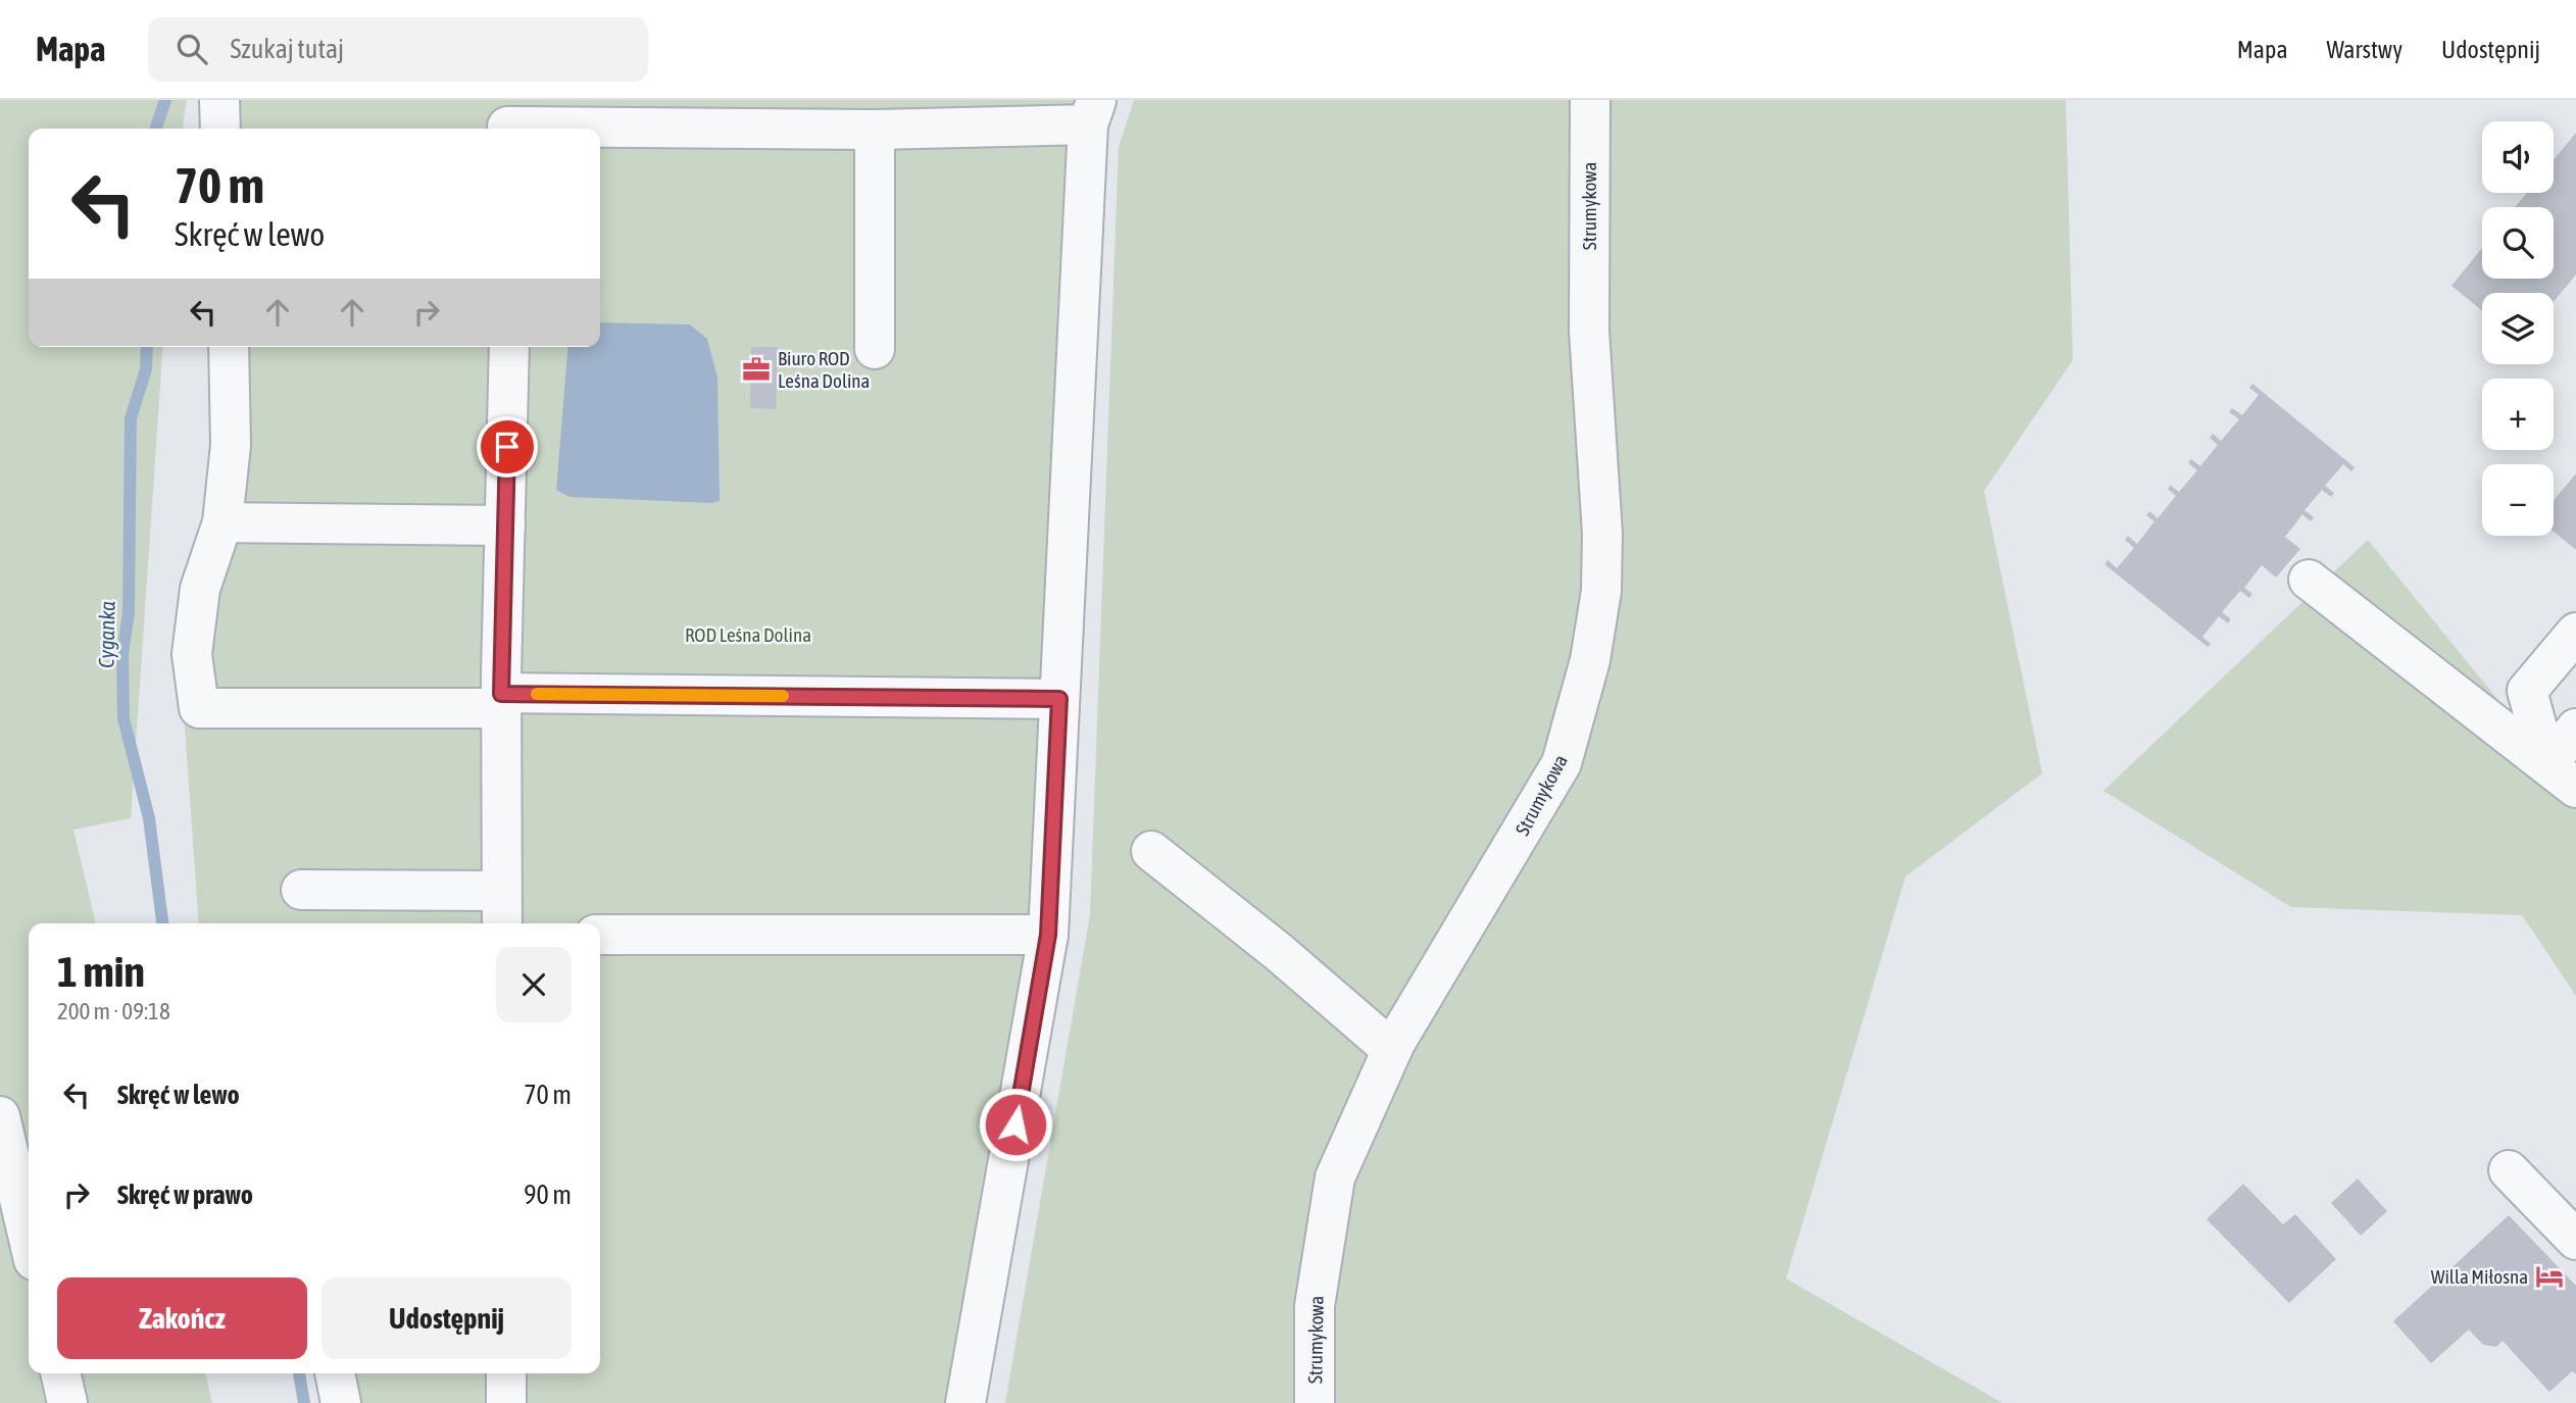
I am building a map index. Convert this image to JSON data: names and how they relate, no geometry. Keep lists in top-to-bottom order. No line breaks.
{"streets":{"street":["Strumykowa"]},"water":["Cyganka"],"parks":["ROD Leśna Dolina"],"places":{"office":["Biuro ROD Leśna Dolina"],"hotel":["Willa Miłosna"]},"page":{"header":"Mapa","search":"Szukaj tutaj","nav":["Mapa","Warstwy","Udostępnij"],"map_buttons":["+","−"],"turn":["70 m","Skręć w lewo"],"heading":["1 min","200 m · 09:18"],"list":[{"name":"Skręć w lewo","value":"70 m"},{"name":"Skręć w prawo","value":"90 m"}],"buttons":["Zakończ","Udostępnij"]}}
